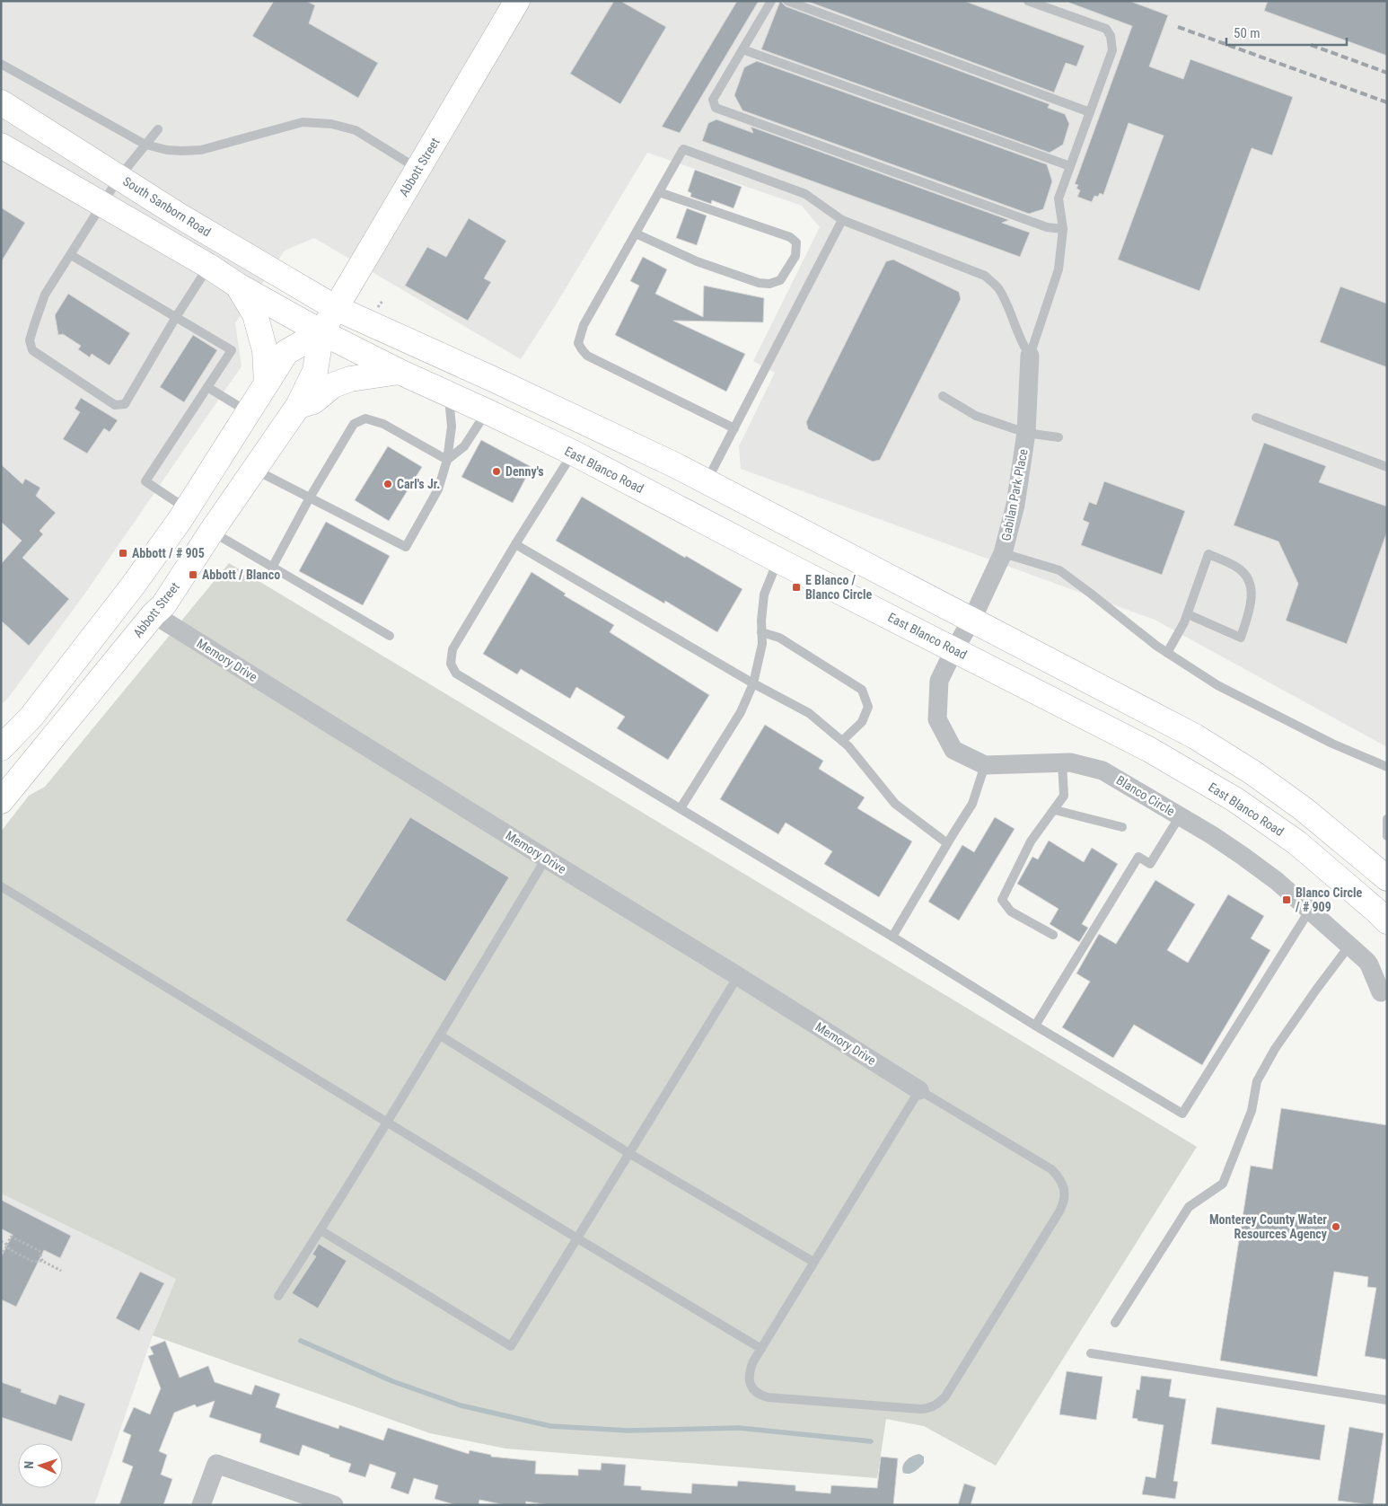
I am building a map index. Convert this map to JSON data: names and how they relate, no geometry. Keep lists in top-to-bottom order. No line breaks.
{"streets":{"main road":["Abbott Street","South Sanborn Road","East Blanco Road"],"street":["Gabilan Park Place","Memory Drive","Blanco Circle"]},"crossings":[["Abbott Street","South Sanborn Road"],["Abbott Street","East Blanco Road"],["Abbott Street","Memory Drive"],["East Blanco Road","Gabilan Park Place"],["East Blanco Road","Blanco Circle"],["Gabilan Park Place","Blanco Circle"]],"places":{"other":["Denny's","Carl's Jr.","Monterey County Water Resources Agency"],"transit":["Abbott / # 905","Abbott / Blanco","E Blanco / Blanco Circle","Blanco Circle / # 909"]},"scale_bar":"50 m","north":"left"}
